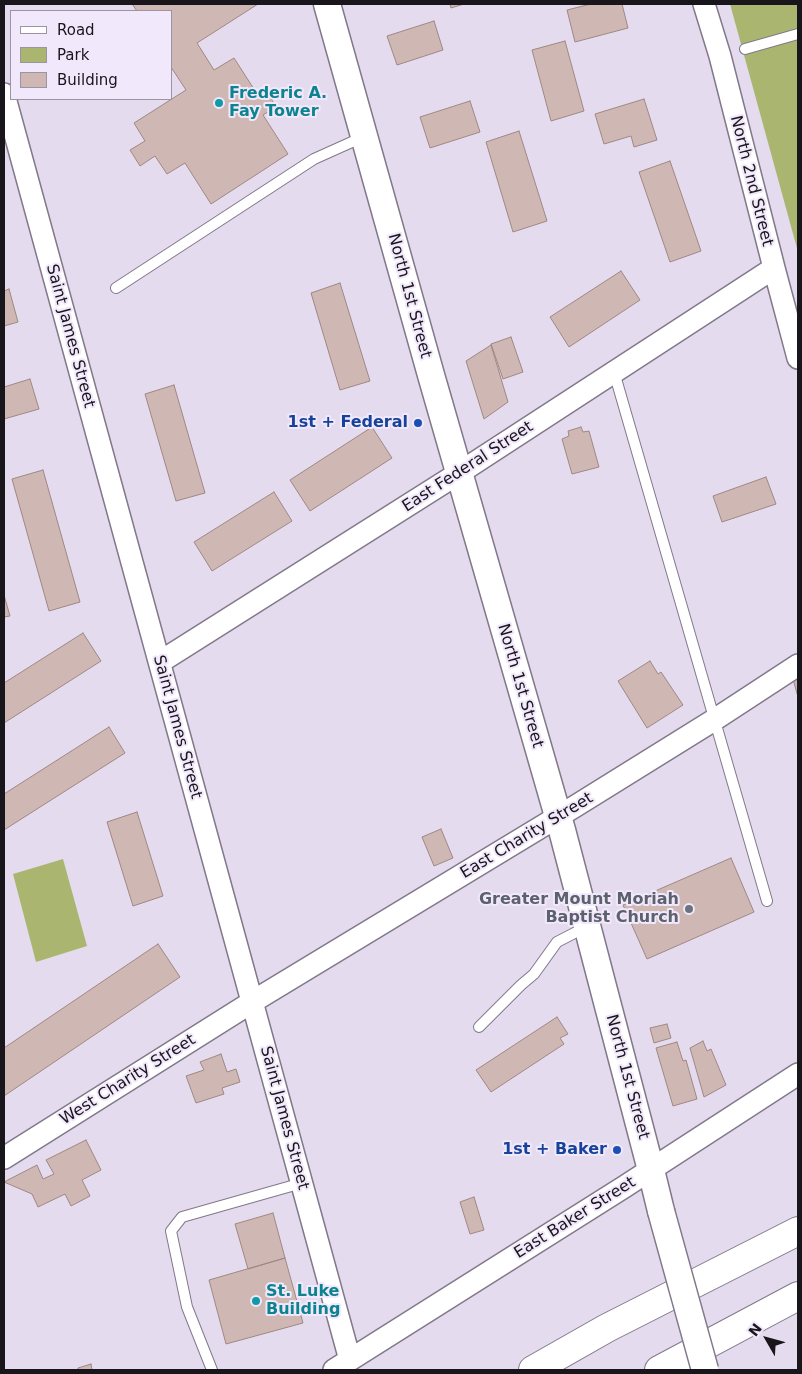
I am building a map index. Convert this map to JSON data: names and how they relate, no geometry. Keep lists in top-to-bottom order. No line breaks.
{"streets":{"street":["North 2nd Street","North 1st Street","Saint James Street","East Federal Street","East Charity Street","West Charity Street","East Baker Street"]},"crossings":[["North 2nd Street","East Federal Street"],["North 1st Street","East Federal Street"],["North 1st Street","East Charity Street"],["North 1st Street","East Baker Street"],["Saint James Street","East Federal Street"],["Saint James Street","East Charity Street"],["Saint James Street","West Charity Street"],["Saint James Street","East Baker Street"],["East Charity Street","West Charity Street"]],"places":["Frederic A. Fay Tower","1st + Federal","Greater Mount Moriah Baptist Church","1st + Baker","St. Luke Building"],"legend":["Road","Park","Building"],"north":"top left"}
